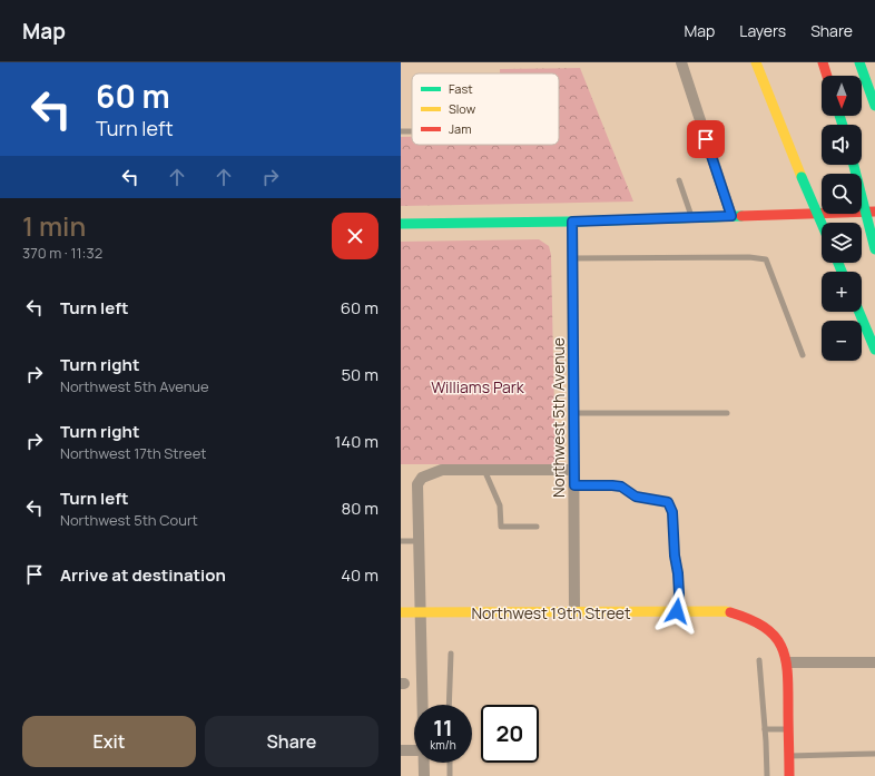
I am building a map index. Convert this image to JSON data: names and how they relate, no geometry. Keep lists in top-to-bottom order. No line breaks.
{"streets":{"main road":["Northwest 19th Street"],"street":["Northwest 5th Avenue"]},"crossings":[["Northwest 5th Avenue","Northwest 19th Street"]],"parks":["Williams Park"],"legend":["Fast","Slow","Jam"],"north":"bottom","page":{"header":"Map","nav":["Map","Layers","Share"],"turn":["60 m","Turn left"],"map_buttons":["+","−"],"heading":["1 min","370 m · 11:32"],"list":[{"name":"Turn left","value":"60 m"},{"name":"Turn right","note":"Northwest 5th Avenue","value":"50 m"},{"name":"Turn right","note":"Northwest 17th Street","value":"140 m"},{"name":"Turn left","note":"Northwest 5th Court","value":"80 m"},{"name":"Arrive at destination","value":"40 m"}],"speed":"11 km/h","limit":"20","buttons":["Exit","Share"]}}
